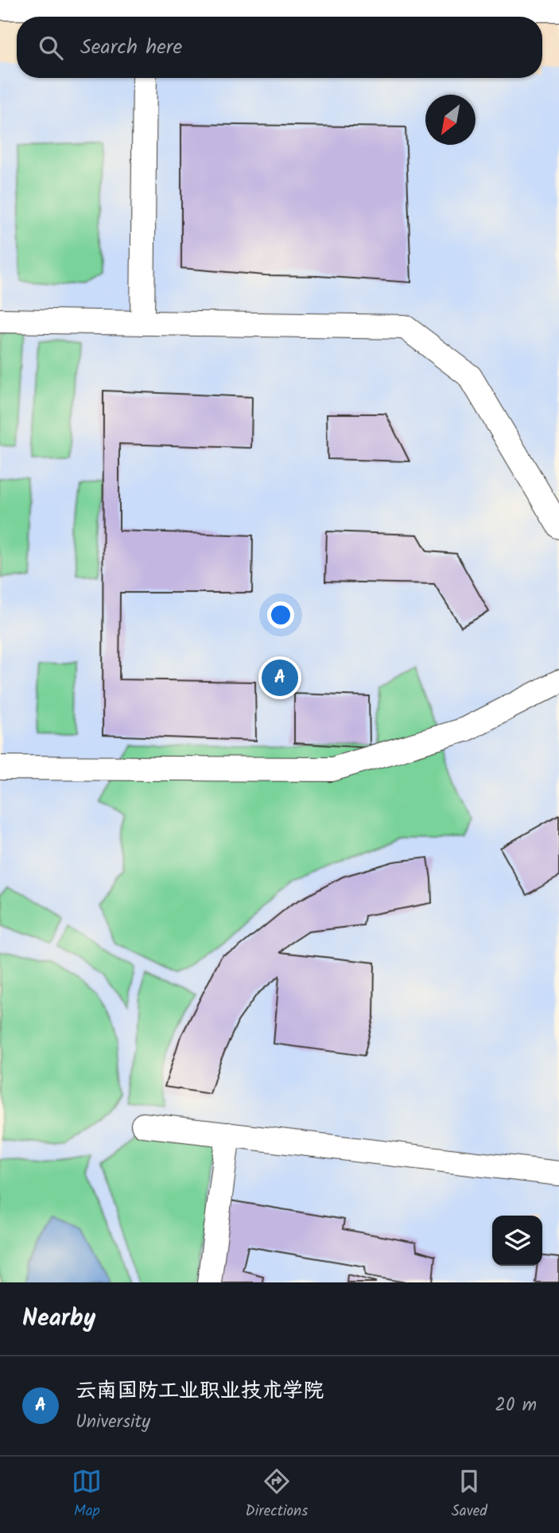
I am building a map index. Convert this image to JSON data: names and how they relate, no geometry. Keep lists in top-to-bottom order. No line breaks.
{"north":"bottom left","page":{"search":"Search here","pins":"A","heading":"Nearby","list":[{"mark":"A","name":"云南国防工业职业技术学院","note":"University","value":"20 m"}],"nav":["Map","Directions","Saved"]}}
